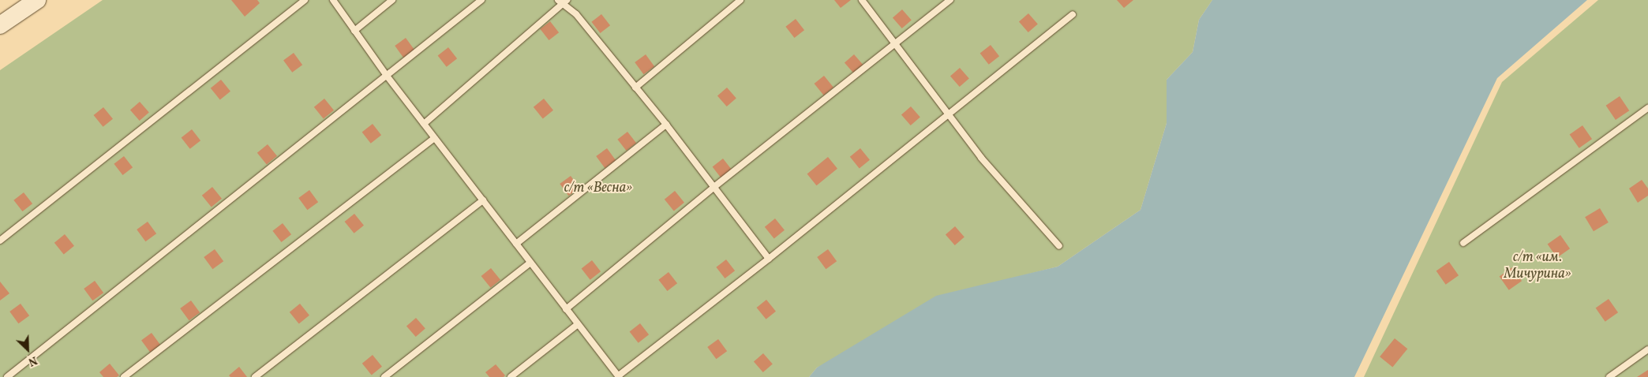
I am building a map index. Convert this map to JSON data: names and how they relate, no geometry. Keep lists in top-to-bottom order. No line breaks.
{"parks":["с/т «Весна»","с/т «им. Мичурина»"],"north":"bottom right"}
